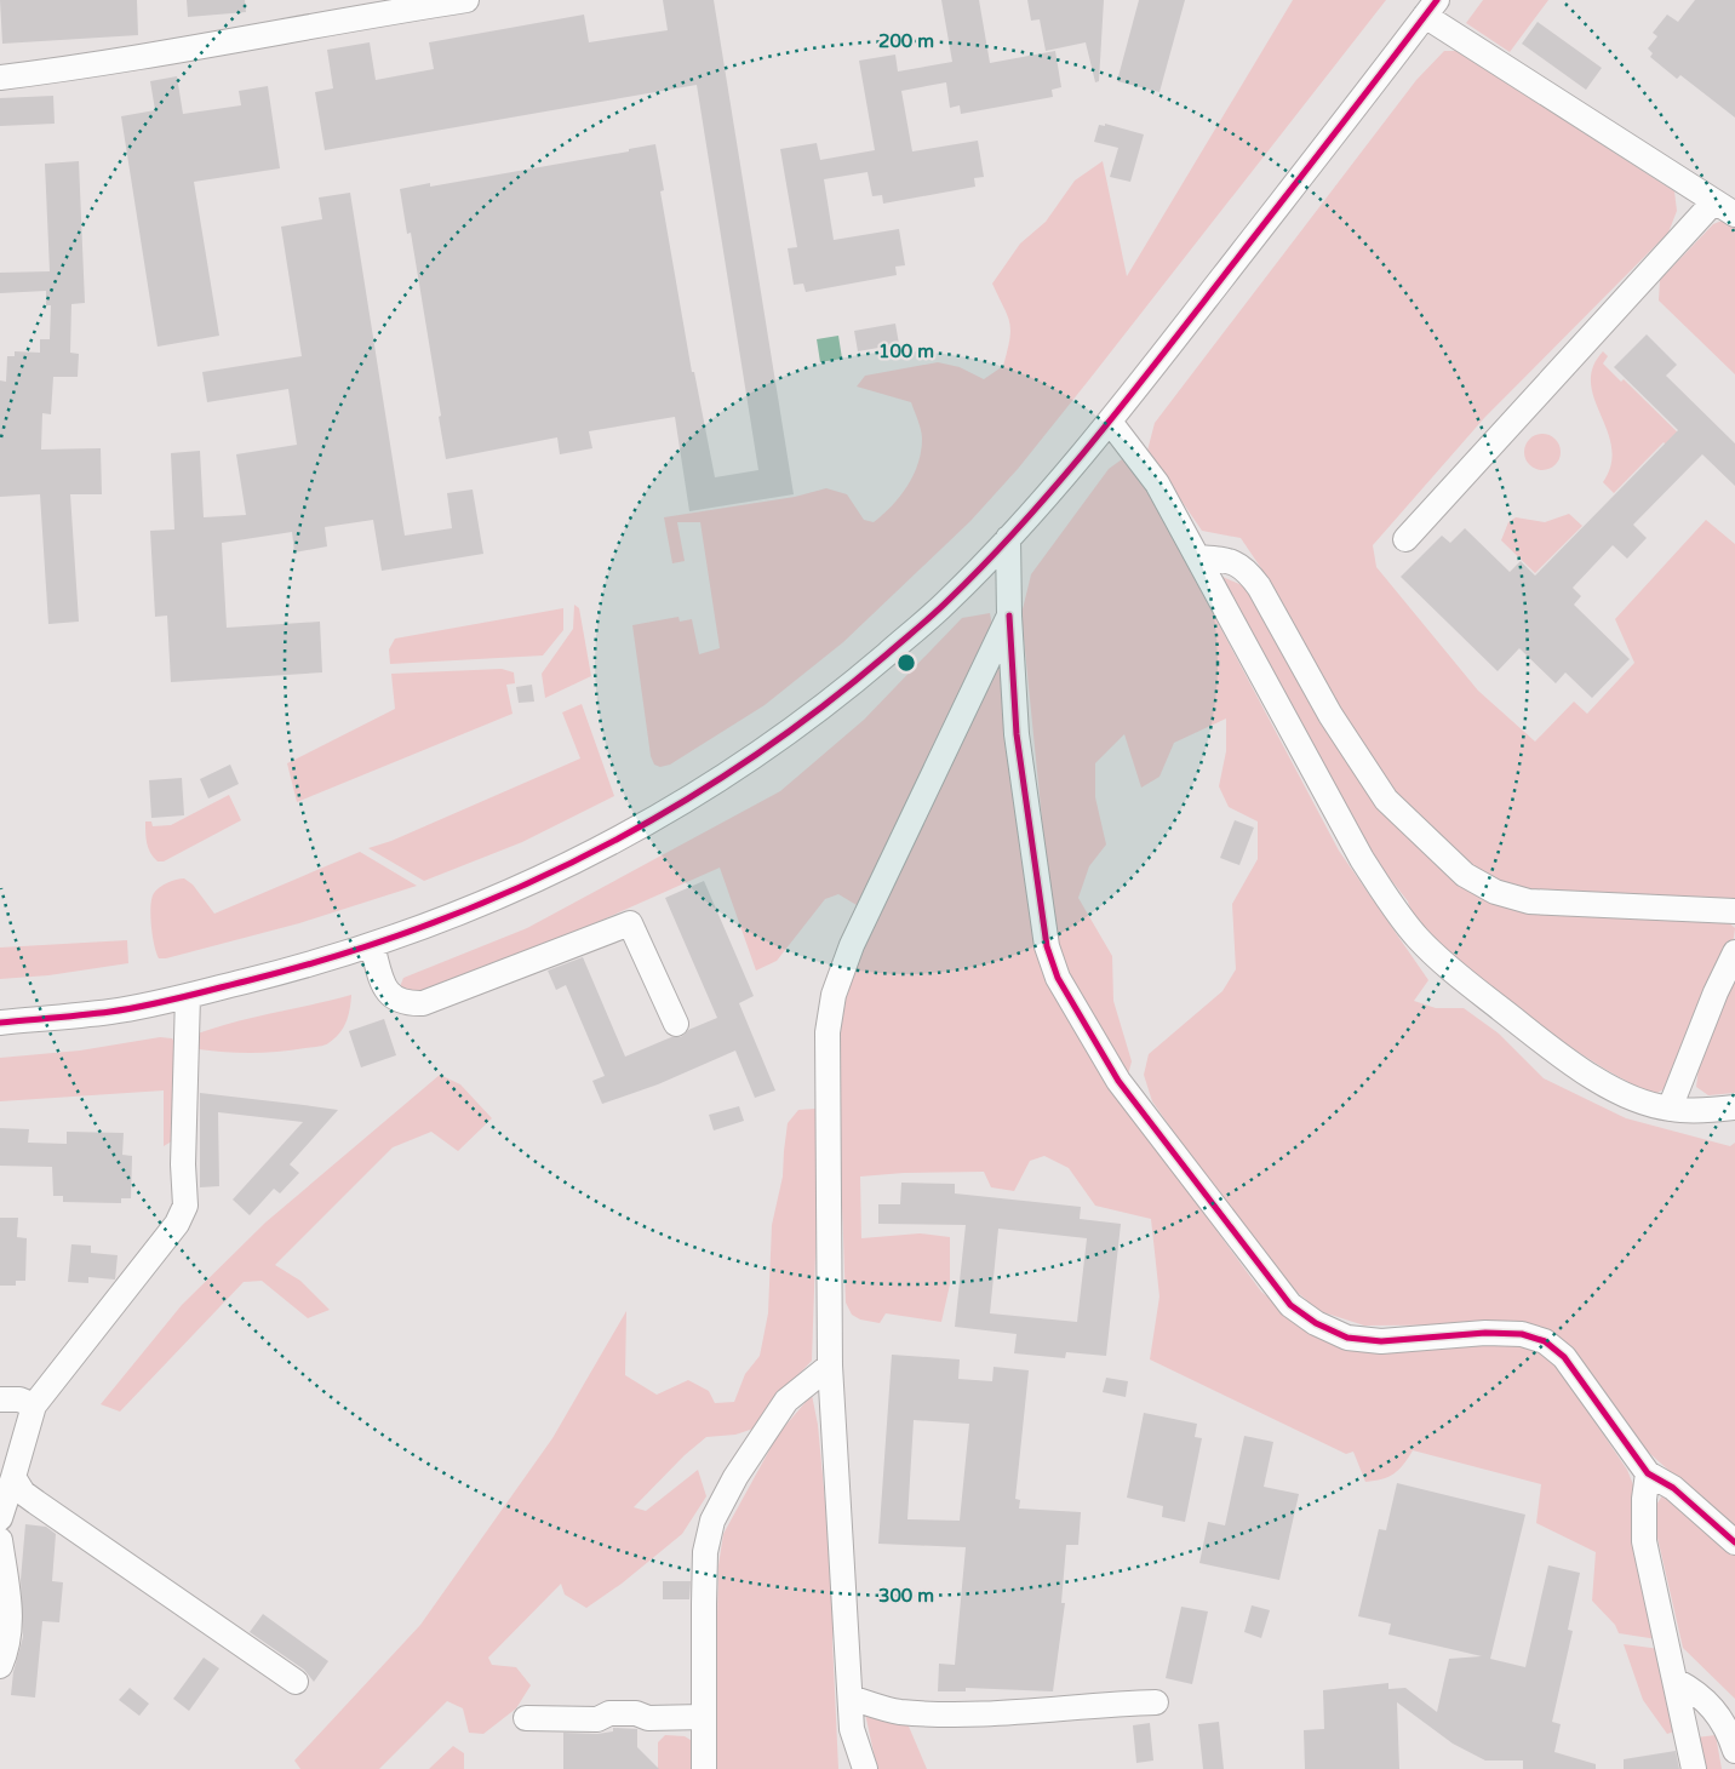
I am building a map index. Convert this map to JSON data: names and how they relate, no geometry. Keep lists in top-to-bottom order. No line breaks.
{"rings":["200 m","100 m","300 m"]}
